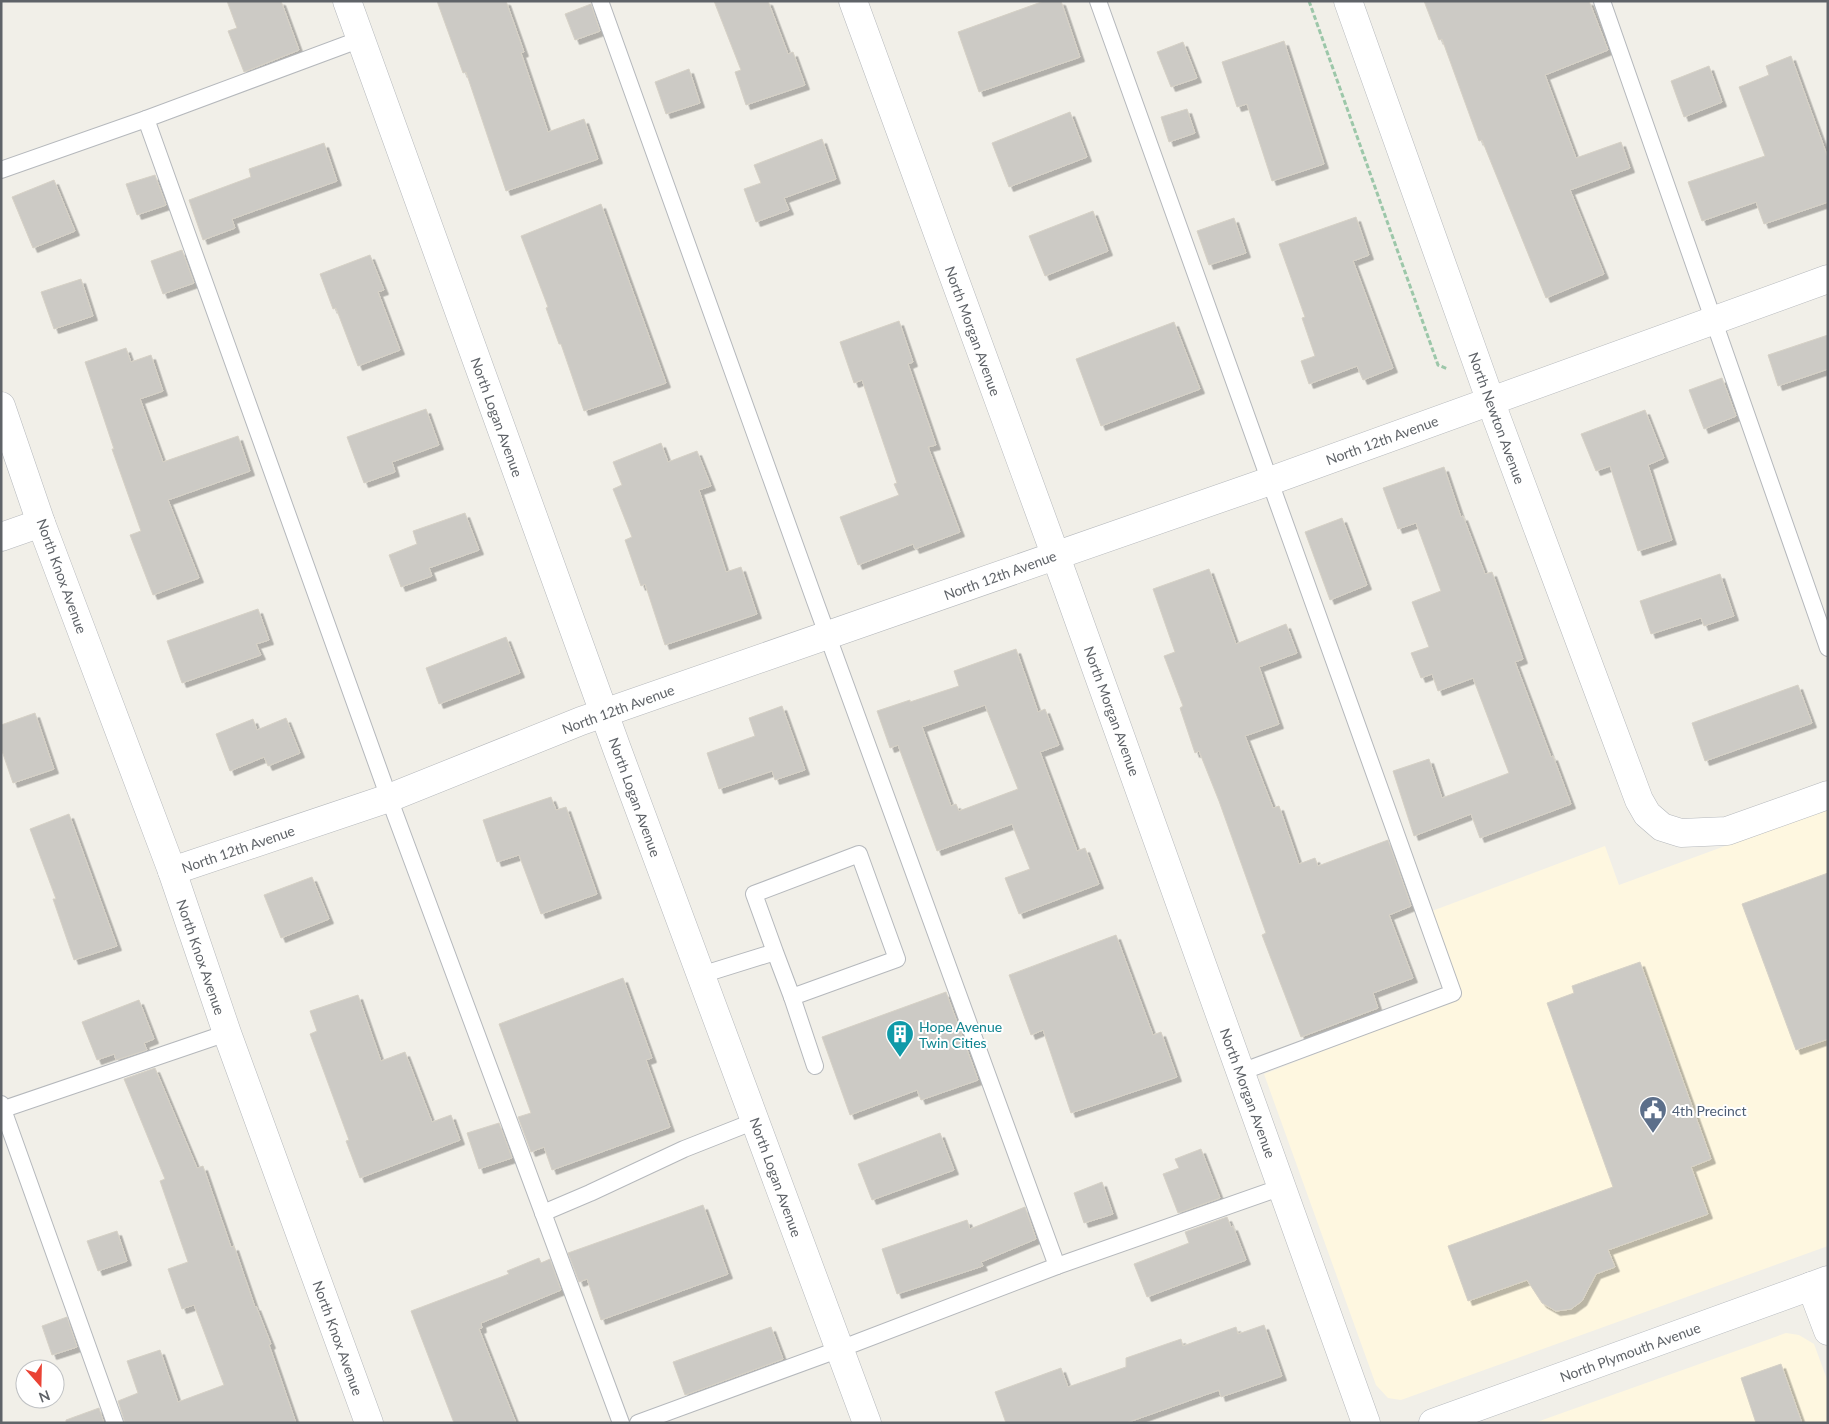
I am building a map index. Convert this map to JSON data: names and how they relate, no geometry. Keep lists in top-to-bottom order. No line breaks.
{"streets":{"street":["North Morgan Avenue","North Logan Avenue","North Newton Avenue","North 12th Avenue","North Knox Avenue","North Plymouth Avenue"]},"crossings":[["North Morgan Avenue","North 12th Avenue"],["North Logan Avenue","North 12th Avenue"],["North Newton Avenue","North 12th Avenue"],["North 12th Avenue","North Knox Avenue"]],"places":{"building":["Hope Avenue Twin Cities"],"public building":["4th Precinct"]},"north":"bottom"}
